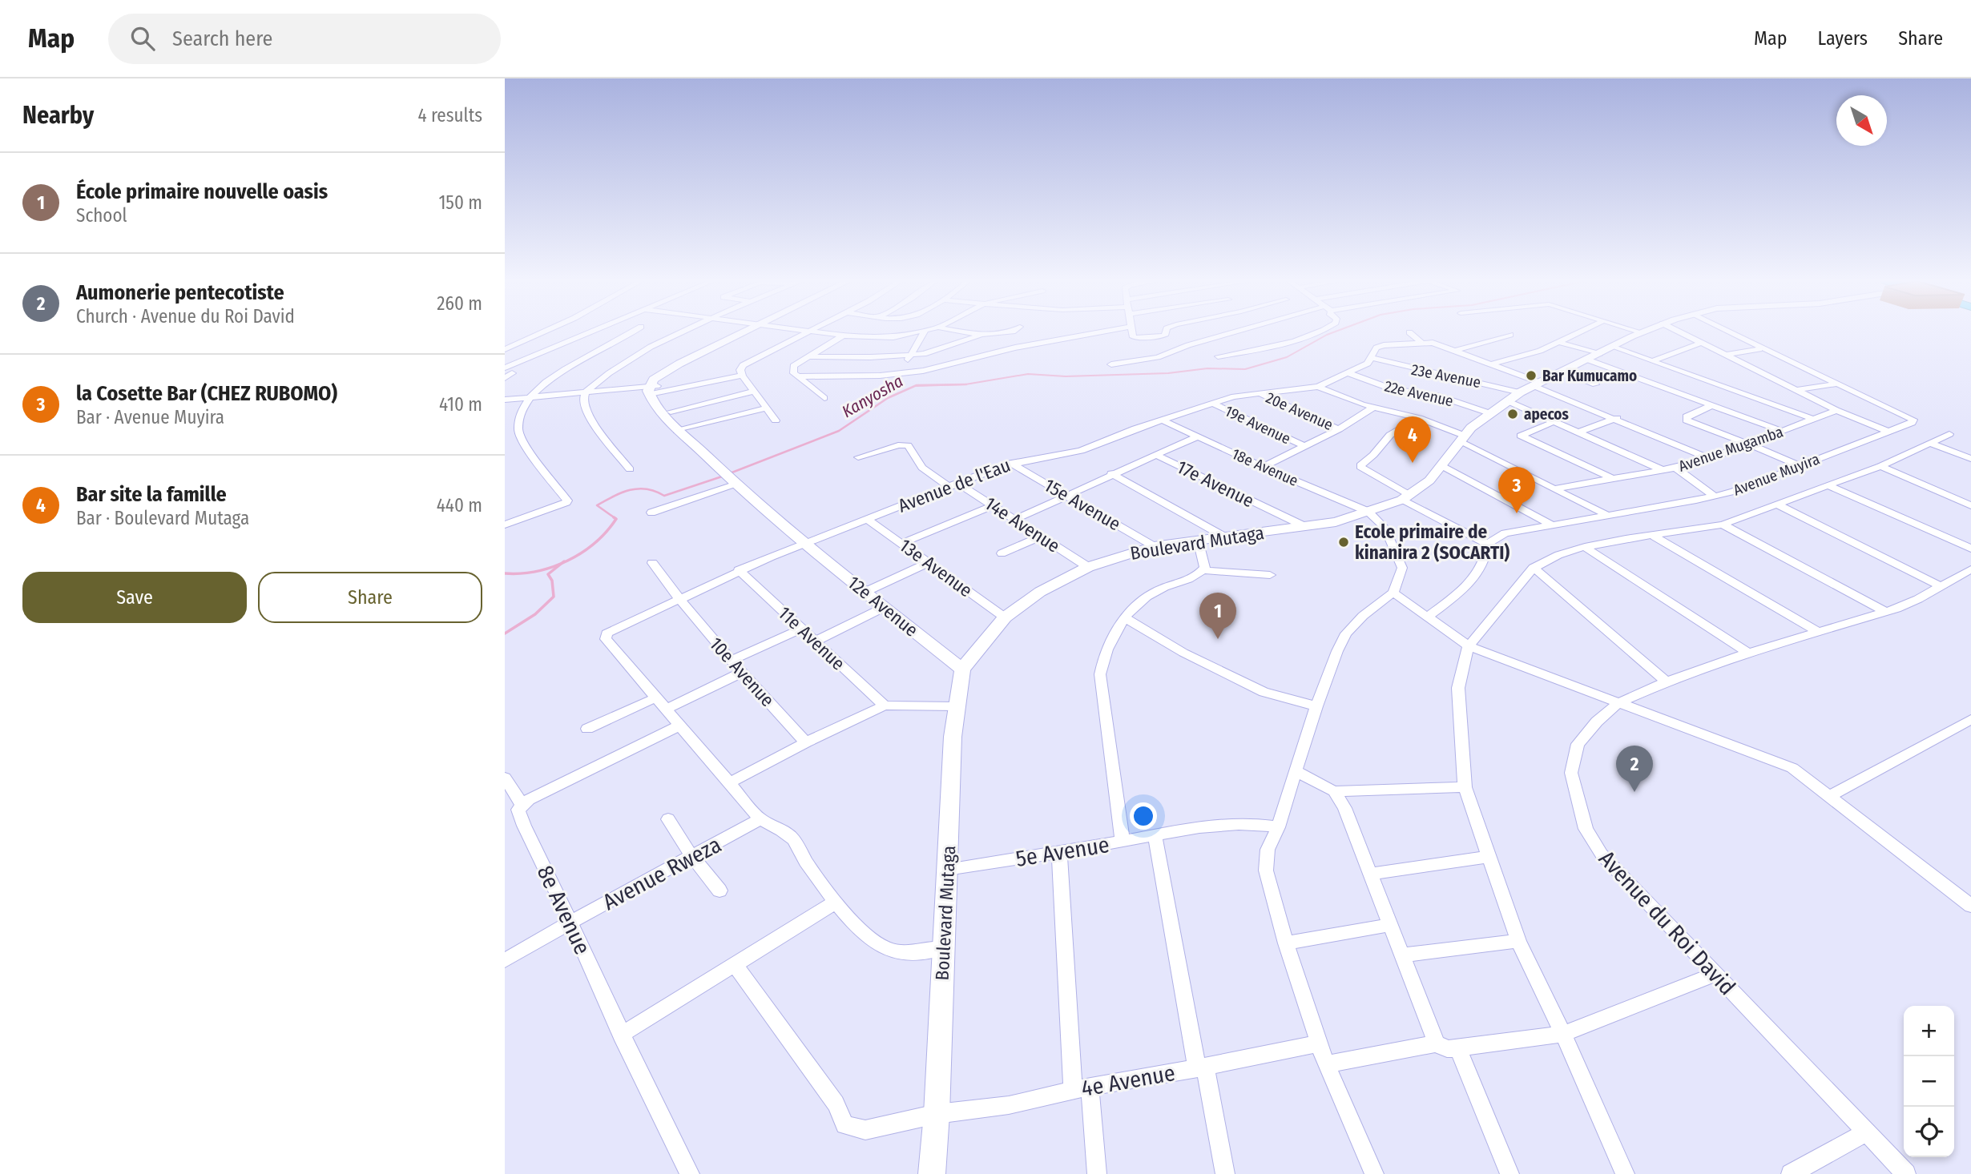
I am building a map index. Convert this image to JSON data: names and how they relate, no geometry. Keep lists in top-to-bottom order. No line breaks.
{"streets":{"street":["23e Avenue","22e Avenue","20e Avenue","19e Avenue","Avenue Mugamba","18e Avenue","Avenue Muyira","17e Avenue","Avenue de l'Eau","15e Avenue","14e Avenue","Boulevard Mutaga","13e Avenue","12e Avenue","11e Avenue","10e Avenue","5e Avenue","Avenue Rweza","8e Avenue","Avenue du Roi David","4e Avenue"]},"crossings":[["23e Avenue","Avenue de l'Eau"],["23e Avenue","Boulevard Mutaga"],["22e Avenue","Avenue de l'Eau"],["22e Avenue","Boulevard Mutaga"],["20e Avenue","Avenue de l'Eau"],["19e Avenue","Avenue de l'Eau"],["Avenue Mugamba","Avenue de l'Eau"],["18e Avenue","Avenue de l'Eau"],["18e Avenue","Boulevard Mutaga"],["17e Avenue","Boulevard Mutaga"],["Avenue de l'Eau","15e Avenue"],["Avenue de l'Eau","14e Avenue"],["Avenue de l'Eau","Boulevard Mutaga"],["Avenue de l'Eau","13e Avenue"],["Avenue de l'Eau","12e Avenue"],["Avenue de l'Eau","11e Avenue"],["Avenue de l'Eau","10e Avenue"],["Avenue de l'Eau","Avenue Rweza"],["15e Avenue","Boulevard Mutaga"],["14e Avenue","Boulevard Mutaga"],["Boulevard Mutaga","13e Avenue"],["Boulevard Mutaga","12e Avenue"],["Boulevard Mutaga","5e Avenue"],["Boulevard Mutaga","4e Avenue"],["Avenue Rweza","8e Avenue"]],"water":["Kanyosha"],"places":["Bar Kumucamo","apecos","Ecole primaire de kinanira 2 (SOCARTI)"],"north":"bottom right","page":{"header":"Map","search":"Search here","nav":["Map","Layers","Share"],"heading":["Nearby","4 results"],"list":[{"mark":"1","name":"École primaire nouvelle oasis","note":"School","value":"150 m"},{"mark":"2","name":"Aumonerie pentecotiste","note":"Church · Avenue du Roi David","value":"260 m"},{"mark":"3","name":"la Cosette Bar (CHEZ RUBOMO)","note":"Bar · Avenue Muyira","value":"410 m"},{"mark":"4","name":"Bar site la famille","note":"Bar · Boulevard Mutaga","value":"440 m"}],"pins":["4","3","1","2"],"buttons":["Save","Share"],"map_buttons":["+","−"]}}
